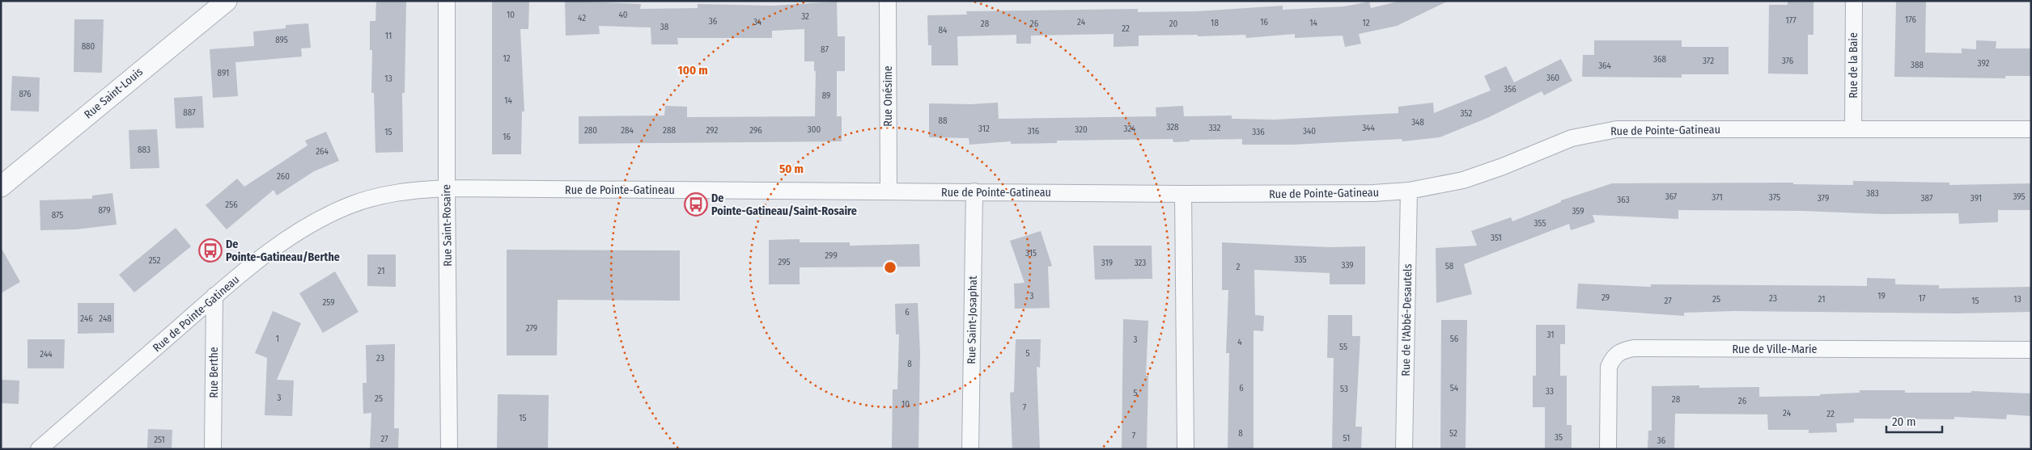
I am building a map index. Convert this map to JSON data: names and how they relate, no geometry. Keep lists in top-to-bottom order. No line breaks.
{"streets":{"street":["Rue de la Baie","Rue Saint-Louis","Rue Onésime","Rue de Pointe-Gatineau","Rue Saint-Rosaire","Rue Saint-Josaphat","Rue de l'Abbé-Desautels","Rue de Ville-Marie","Rue Berthe"]},"crossings":[["Rue de la Baie","Rue de Pointe-Gatineau"],["Rue Onésime","Rue de Pointe-Gatineau"],["Rue de Pointe-Gatineau","Rue Saint-Rosaire"],["Rue de Pointe-Gatineau","Rue Saint-Josaphat"],["Rue de Pointe-Gatineau","Rue de l'Abbé-Desautels"],["Rue de Pointe-Gatineau","Rue Berthe"]],"places":{"bus stop":["De Pointe-Gatineau/Saint-Rosaire","De Pointe-Gatineau/Berthe"]},"house_numbers":["10","40","32","42","176","177","36","34","24","16","18","14","12","28","26","20","38","22","84","11","895","880","87","12","368","372","376","392","388","364","891","360","13","356","876","89","14","887","352","88","348","328","332","344","312","324","300","320","280","284","288","292","296","316","340","15","336","16","883","264","260","383","367","395","371","375","379","387","391","363","256","879","359","875","355","351","315","299","335","252","295","319","323","339","58","2","21","3","19","29","23","17","25","21","13","27","15","259","6","246","248","279","31","1","56","3","4","55","5","244","23","8","6","54","53","33","5","3","25","28","26","10","7","24","22","15","8","52","7","35","51","27","251","36"],"scale_bar":"20 m","rings":["100 m","50 m"]}
